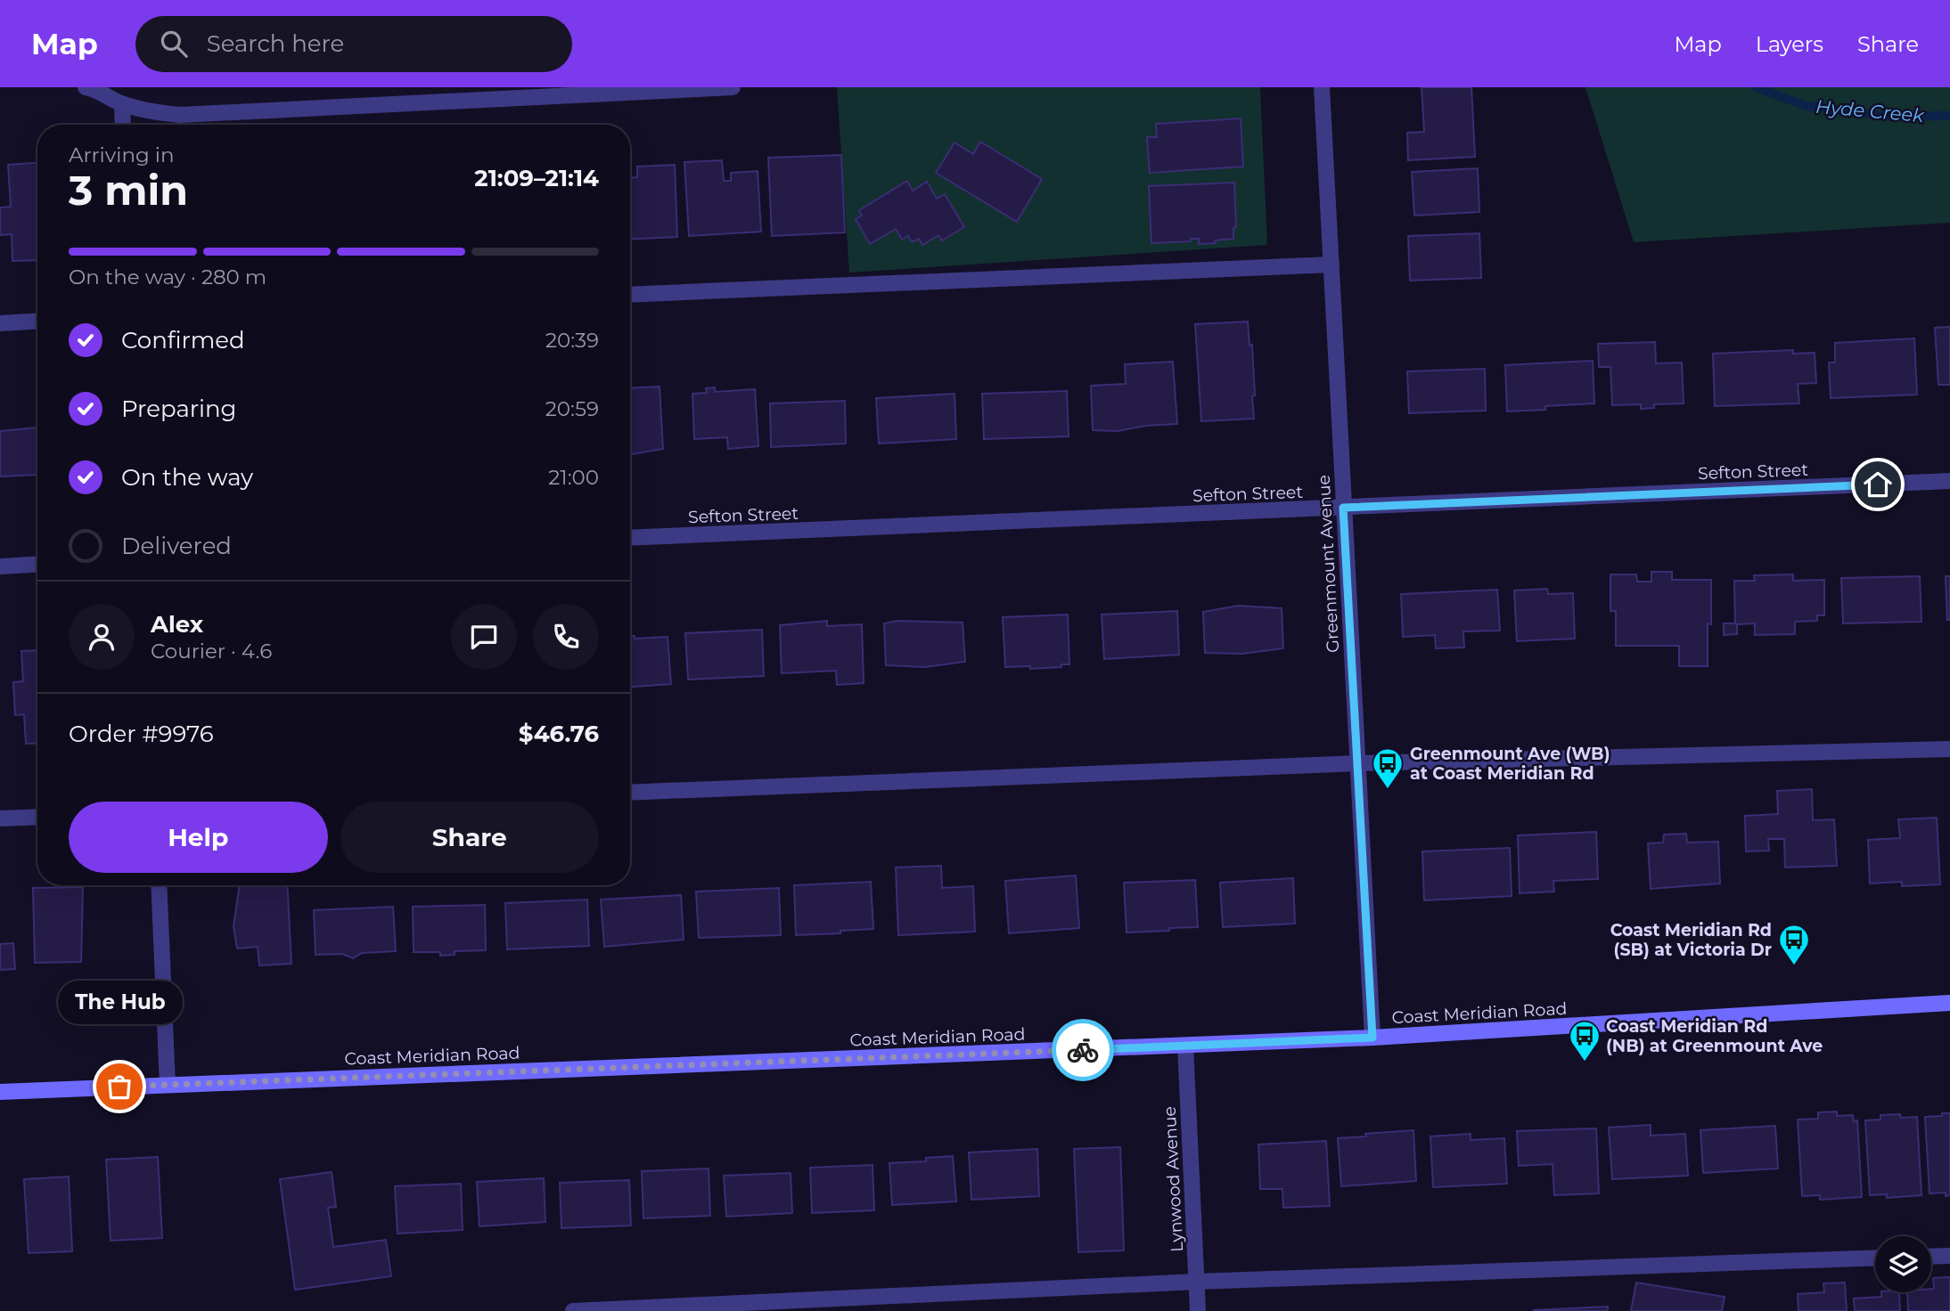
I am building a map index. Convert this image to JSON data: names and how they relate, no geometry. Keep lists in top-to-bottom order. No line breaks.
{"streets":{"main road":["Coast Meridian Road"],"street":["Sefton Street","Greenmount Avenue","Lynwood Avenue"]},"crossings":[["Sefton Street","Greenmount Avenue"],["Greenmount Avenue","Coast Meridian Road"],["Coast Meridian Road","Lynwood Avenue"]],"water":["Hyde Creek"],"places":{"bus stop":["Greenmount Ave (WB) at Coast Meridian Rd","Coast Meridian Rd (SB) at Victoria Dr","Coast Meridian Rd (NB) at Greenmount Ave"],"other":["The Hub"]},"page":{"header":"Map","search":"Search here","nav":["Map","Layers","Share"],"heading":["3 min","Arriving in","21:09–21:14"],"panel":["Alex","Courier · 4.6","Order #9976","$46.76"],"bar":"On the way · 280 m","list":[["Confirmed","20:39"],["Preparing","20:59"],["On the way","21:00"],"Delivered"],"buttons":["Help","Share"],"bubble":"The Hub"}}
